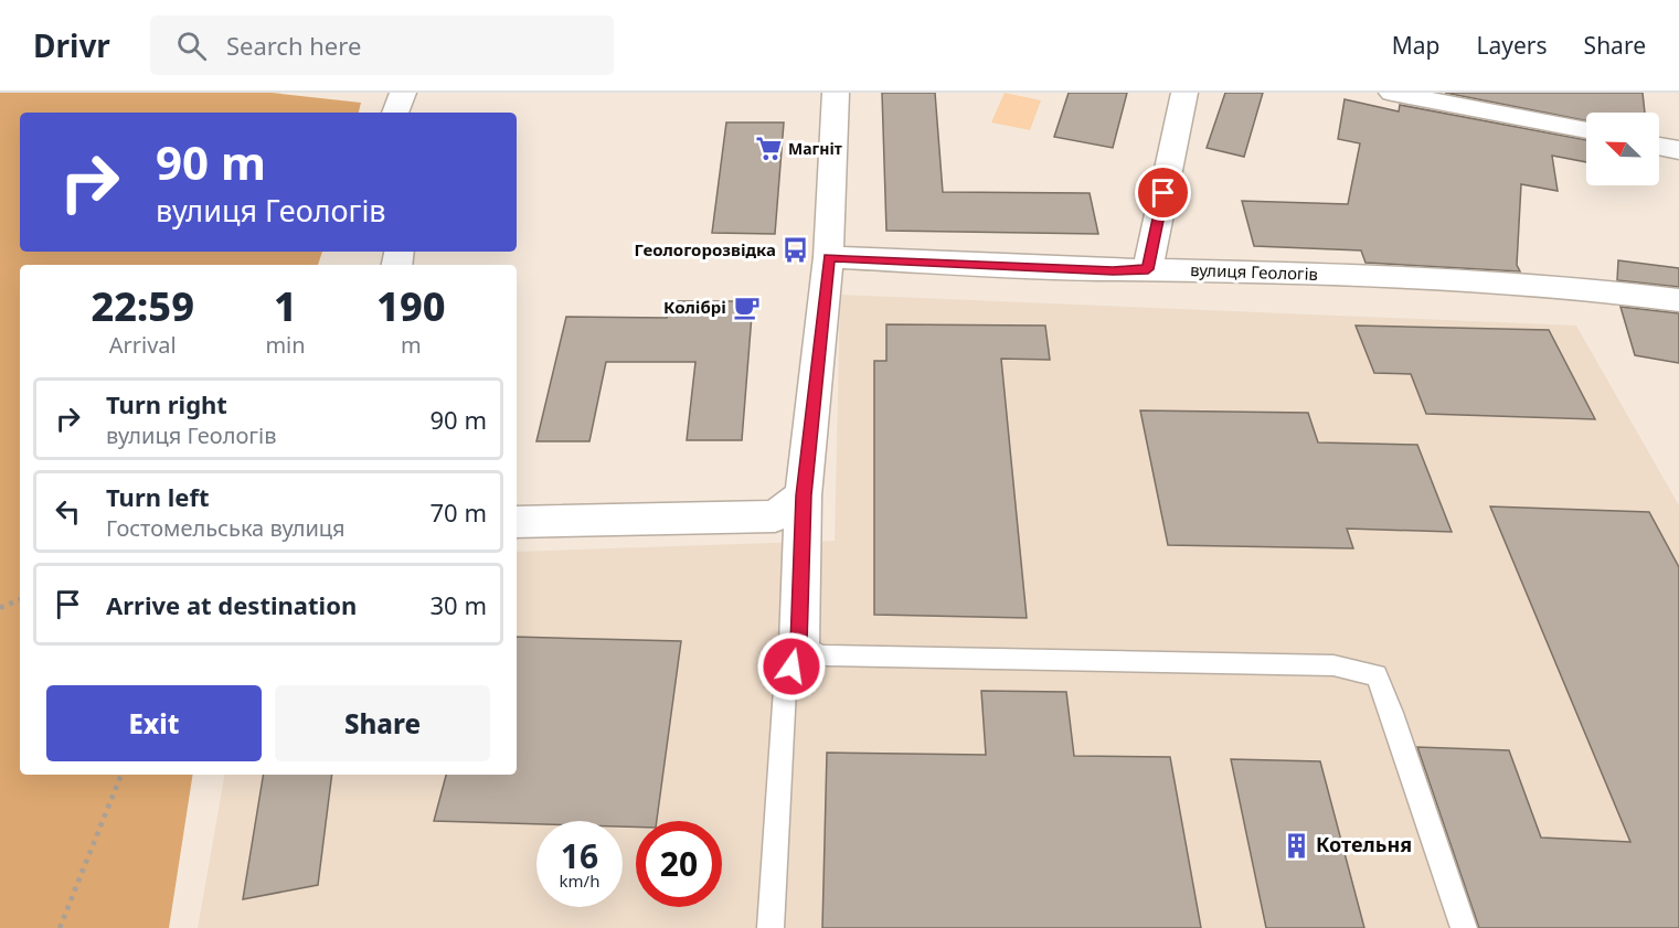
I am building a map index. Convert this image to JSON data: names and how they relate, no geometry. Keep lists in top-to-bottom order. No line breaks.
{"streets":{"street":["вулиця Геологів"]},"places":{"supermarket":["Магніт"],"bus stop":["Геологорозвідка"],"cafe":["Колібрі"],"building":["Котельня"]},"north":"top left","page":{"header":"Drivr","search":"Search here","nav":["Map","Layers","Share"],"turn":["90 m","вулиця Геологів"],"eta":["22:59","Arrival","1","min","190","m"],"list":[{"name":"Turn right","note":"вулиця Геологів","value":"90 m"},{"name":"Turn left","note":"Гостомельська вулиця","value":"70 m"},{"name":"Arrive at destination","value":"30 m"}],"buttons":["Exit","Share"],"speed":"16 km/h","limit":"20"}}
